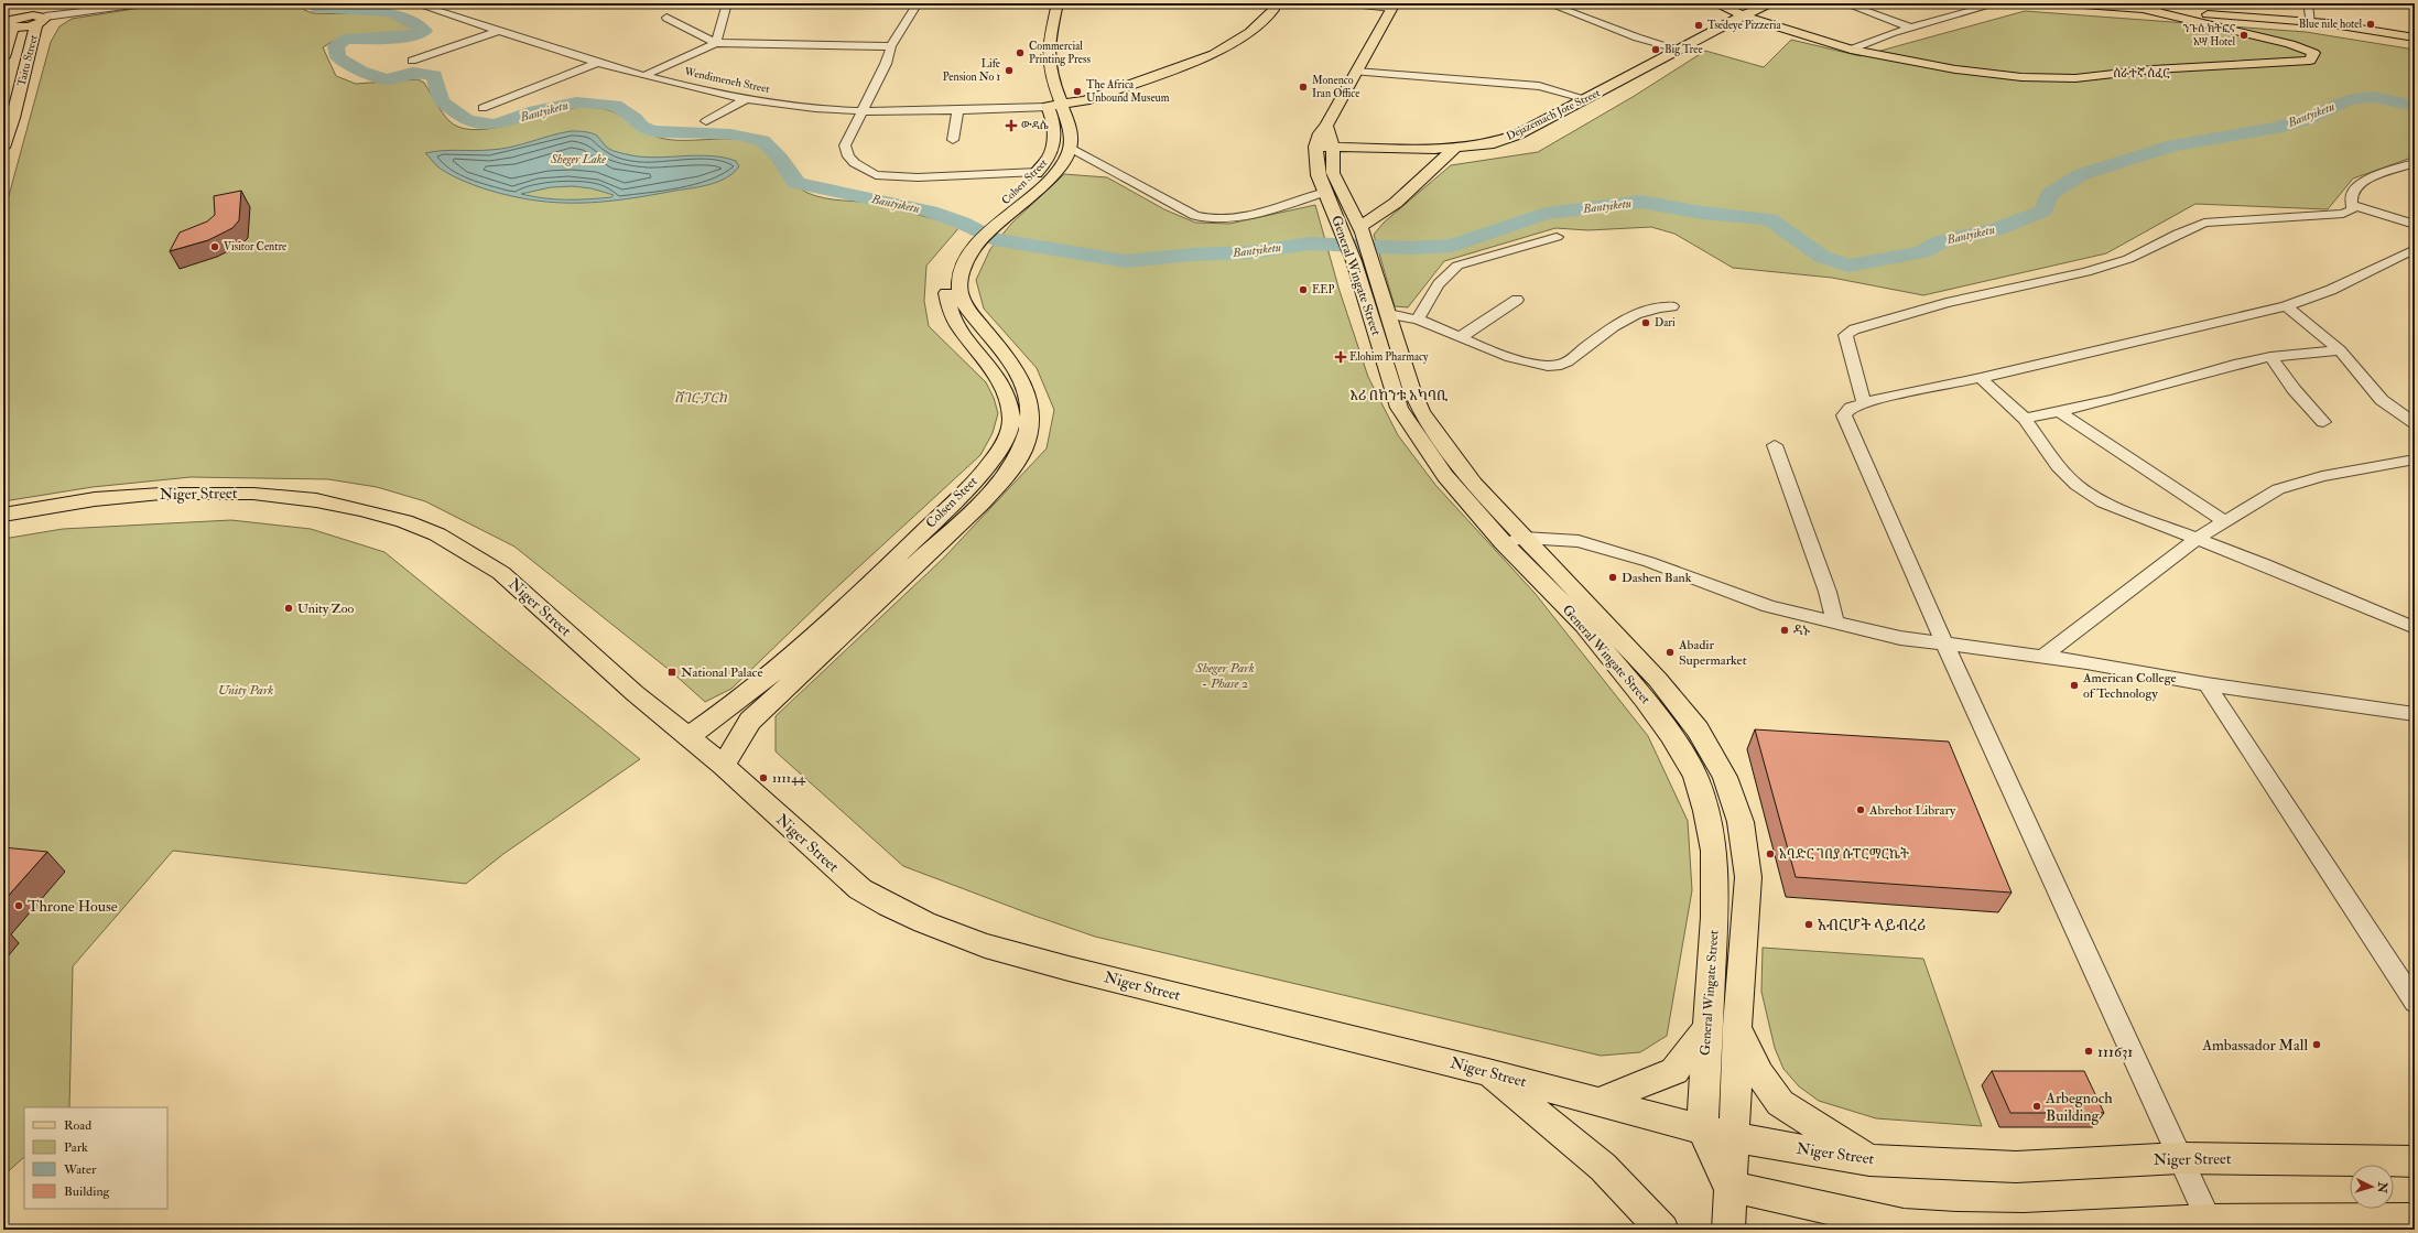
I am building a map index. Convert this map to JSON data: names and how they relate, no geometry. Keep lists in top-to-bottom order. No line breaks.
{"streets":{"main road":["Taitu Street","Dejazemach Jote Street","Colsen Street","General Wingate Street","Niger Street","Colsen Steet"],"street":["Wendimeneh Street"]},"crossings":[["Wendimeneh Street","Colsen Street"],["Dejazemach Jote Street","General Wingate Street"],["Colsen Street","Colsen Steet"],["General Wingate Street","Niger Street"],["Niger Street","Colsen Steet"]],"districts":["ሰራተኛ ሰፈር","እሪ በከንቱ አካባቢ"],"water":["Bantyiketu","Sheger Lake"],"parks":["ሸገር ፓርክ","Sheger Park - Phase 2","Unity Park"],"places":{"other":["Blue nile hotel","Tsedeye Pizzeria","ንጉስ ክትፎና አሣ Hotel","Big Tree","Commercial Printing Press","Life Pension No 1","Monenco Iran Office","The Africa Unbound Museum","Visitor Centre","EEP","Dari","Dashen Bank","Unity Zoo","ዳኑ","Abadir Supermarket","American College of Technology","111144","Abrehot Library","አባድር ገበያ ሱፐርማርኬት","Throne House","አብርሆት ላይብረሪ","Ambassador Mall","111631","Arbegnoch Building"],"health":["ውዳሴ","Elohim Pharmacy"],"transit":["National Palace"]},"legend":["Road","Park","Water","Building"],"north":"right"}
